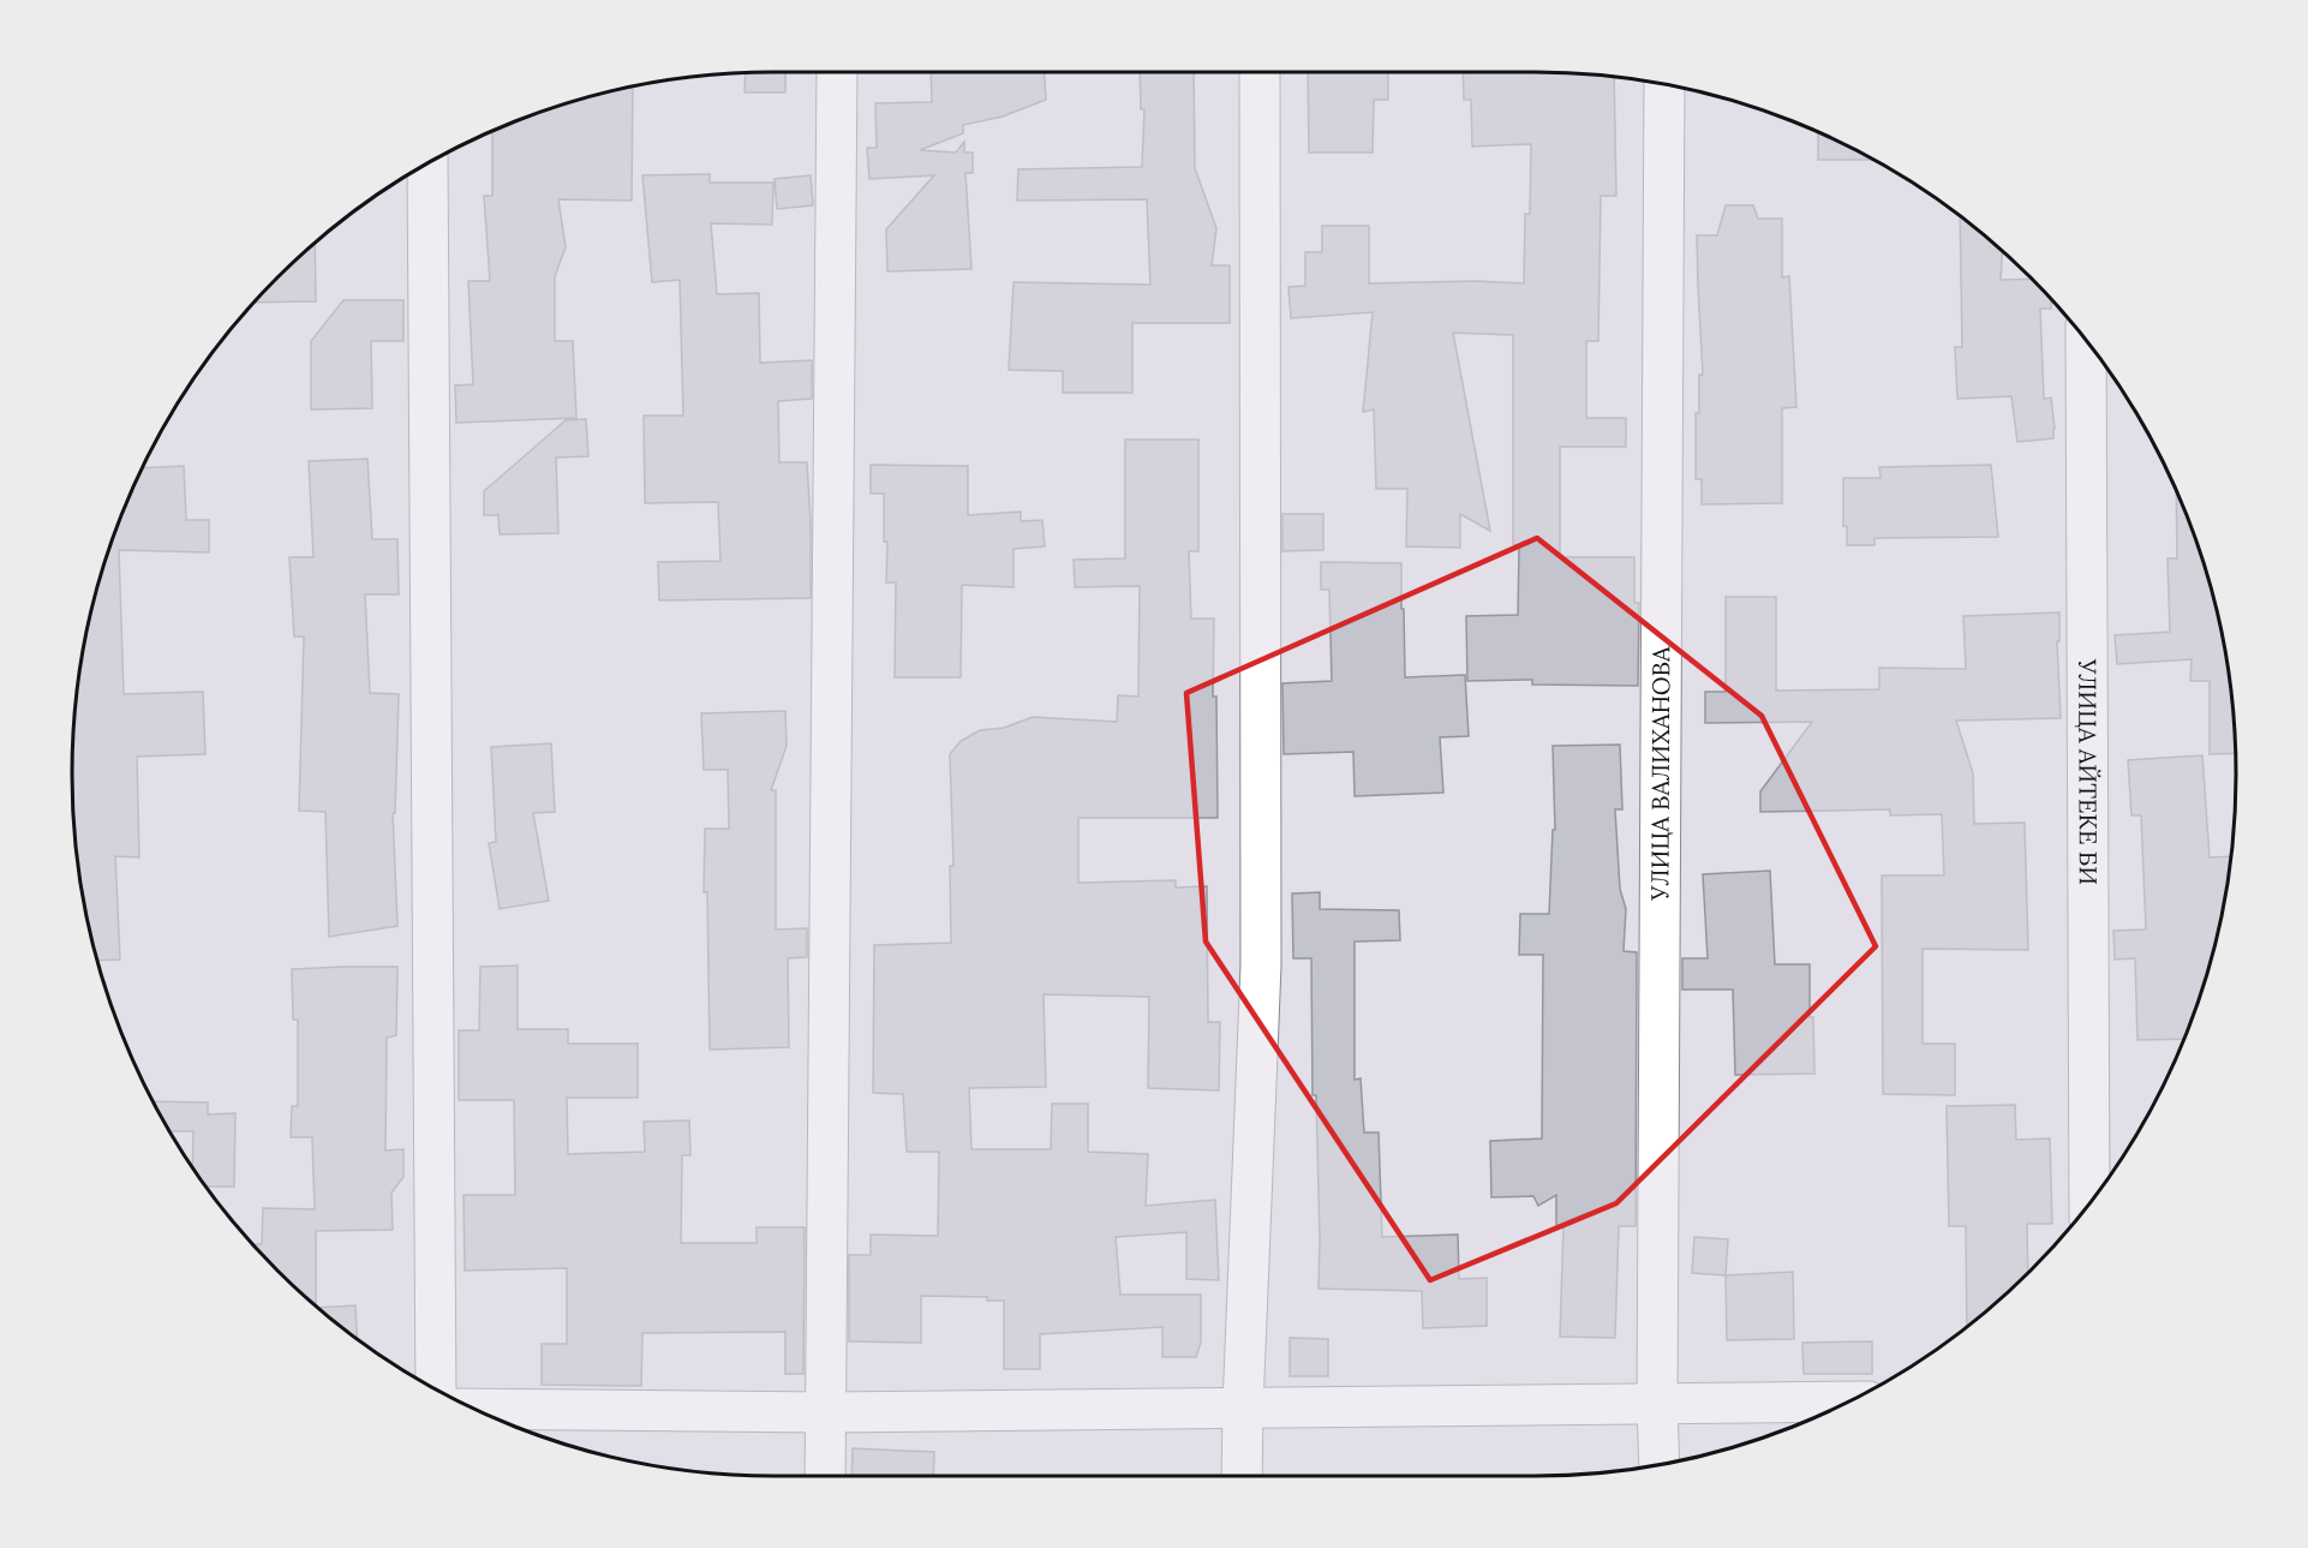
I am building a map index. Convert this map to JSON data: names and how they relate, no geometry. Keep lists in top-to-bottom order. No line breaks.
{"streets":{"street":["УЛИЦА АЙТЕКЕ БИ","УЛИЦА ВАЛИХАНОВА"]}}
